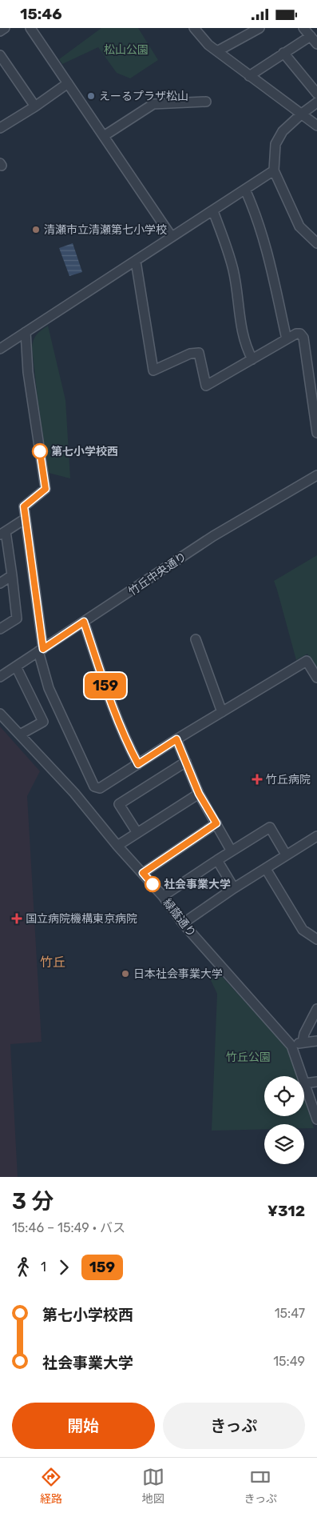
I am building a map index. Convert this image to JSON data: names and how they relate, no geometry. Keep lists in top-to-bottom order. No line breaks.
{"streets":{"street":["竹丘中央通り","緑蔭通り"]},"districts":["竹丘"],"parks":["松山公園","竹丘公園"],"places":{"other":["えーるプラザ松山","清瀬市立清瀬第七小学校","第七小学校西","社会事業大学","日本社会事業大学"],"health":["竹丘病院","国立病院機構東京病院"]},"lines":["bus line 159"],"page":{"status":"15:46","on_map":"159","heading":["3 分","15:46 – 15:49 · バス","¥312"],"legs":["1","159"],"list":[{"name":"第七小学校西","value":"15:47"},{"name":"社会事業大学","value":"15:49"}],"buttons":["開始","きっぷ"],"tabs":["経路","地図","きっぷ"]}}
